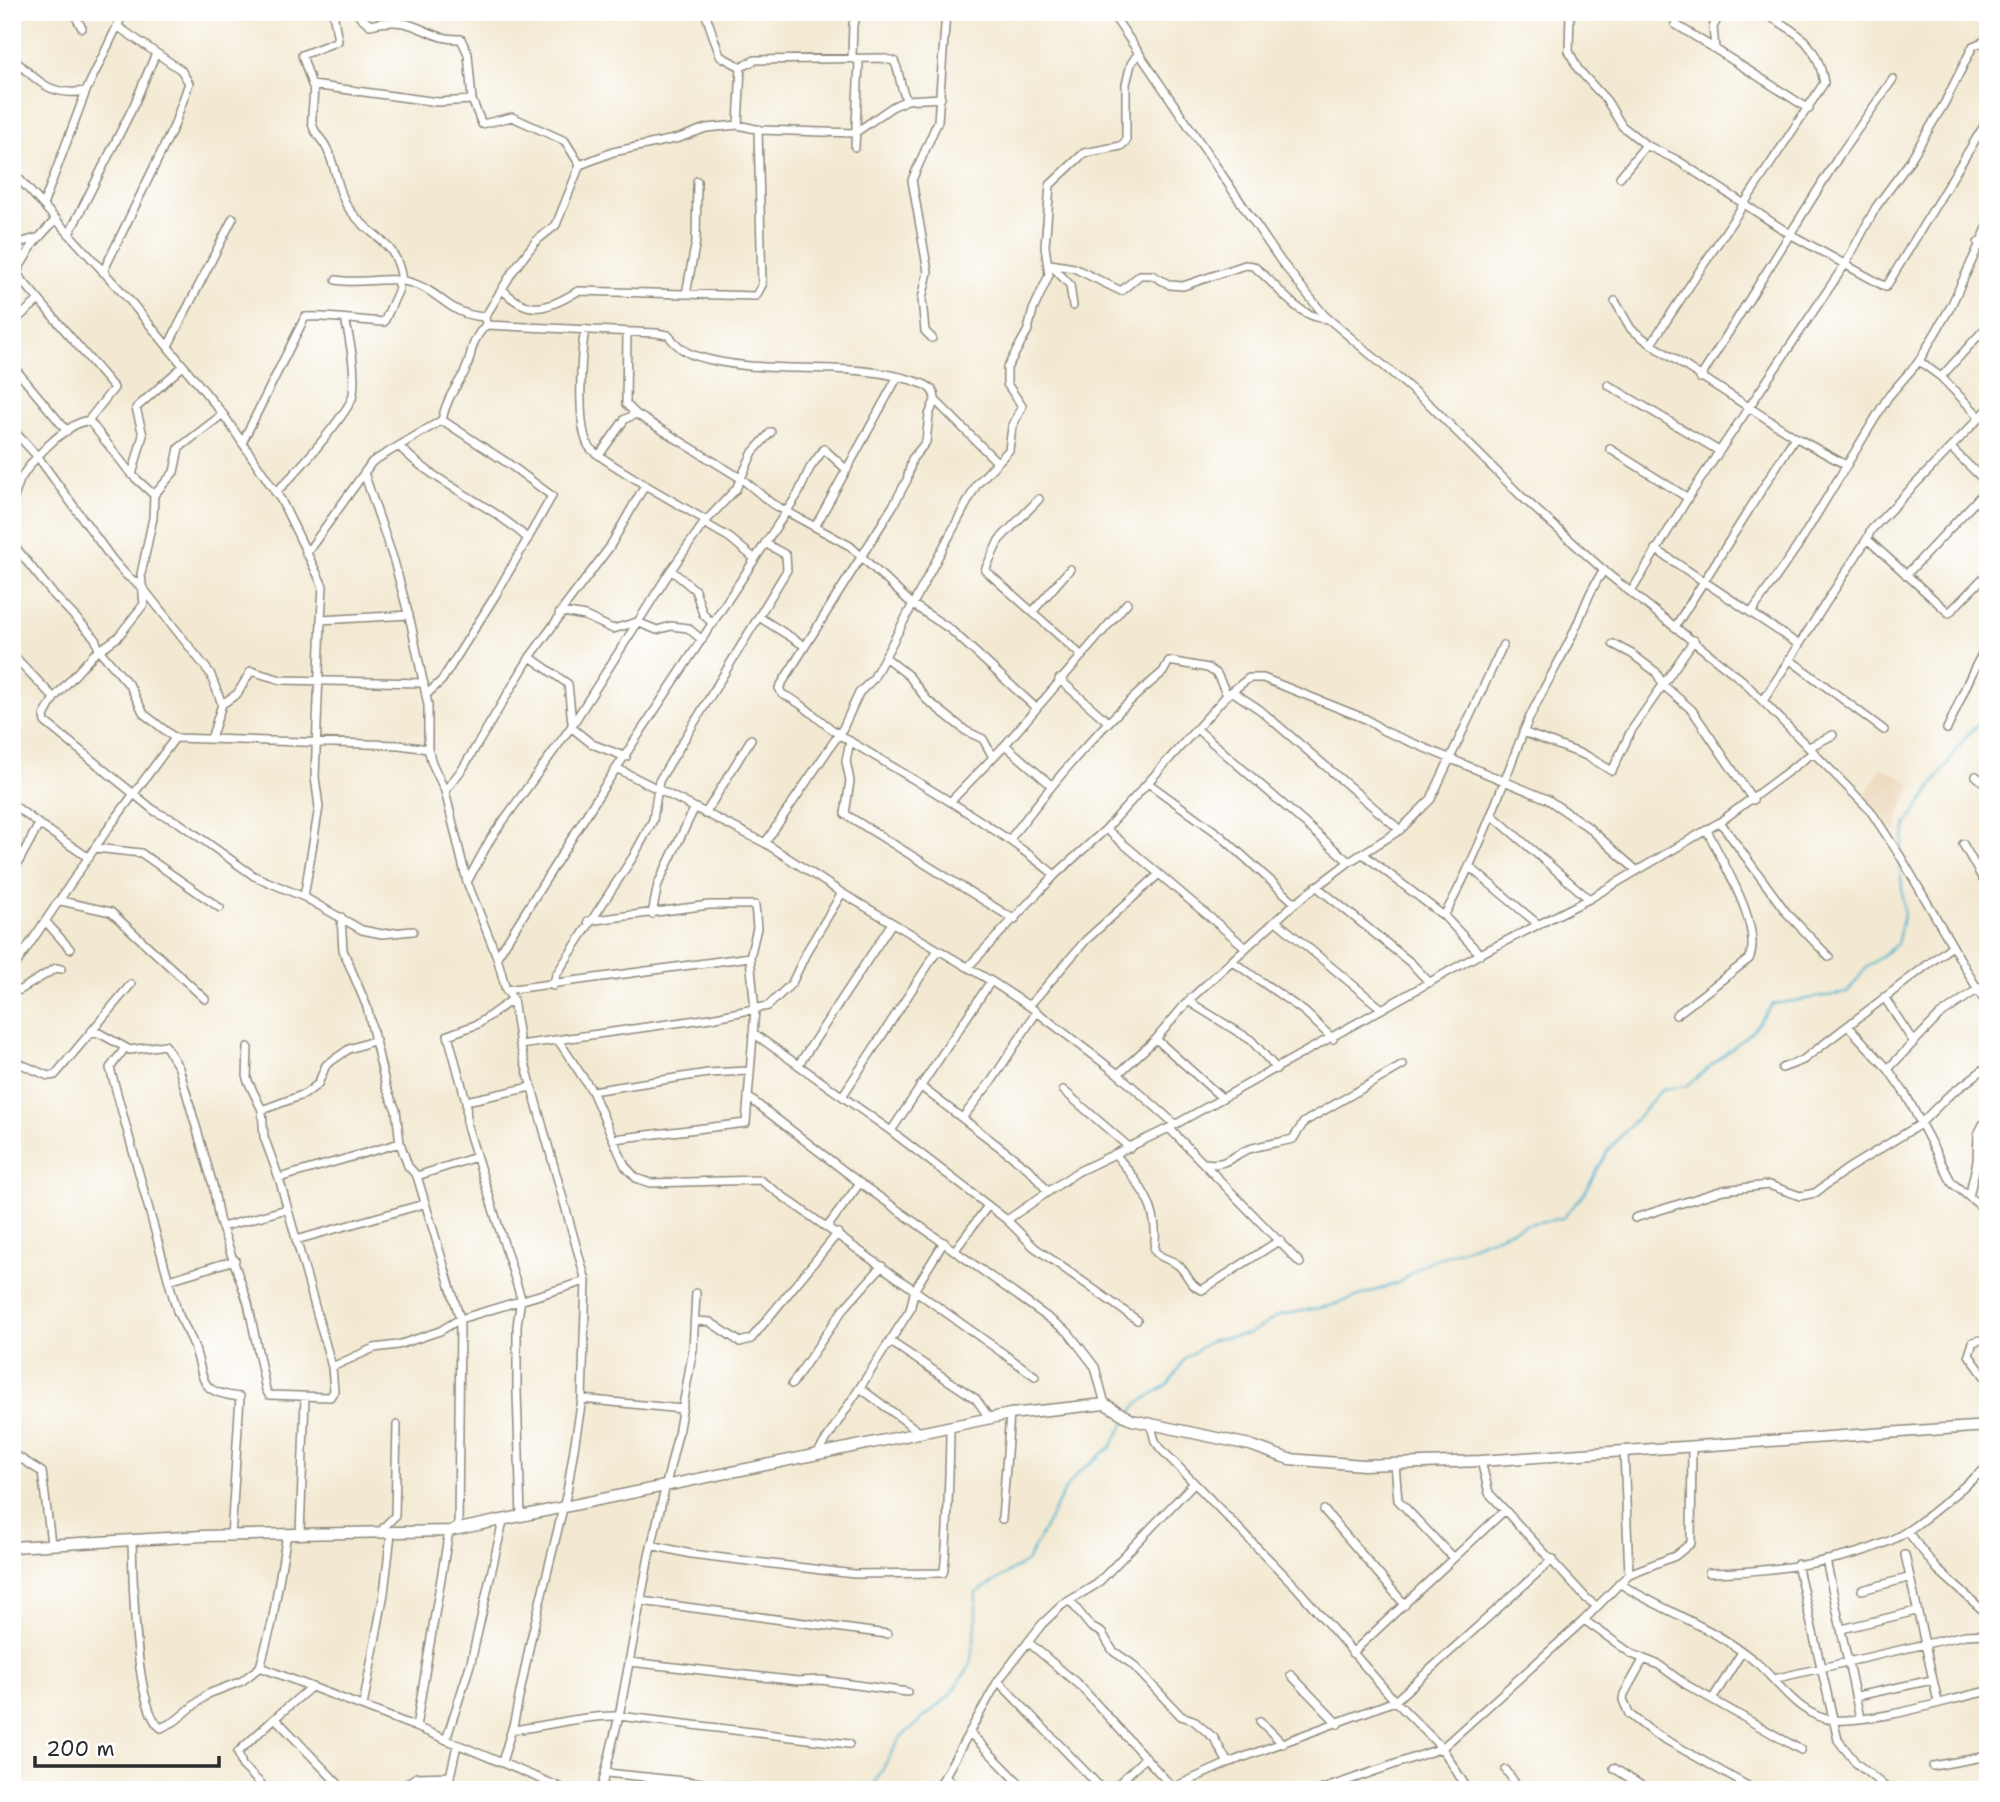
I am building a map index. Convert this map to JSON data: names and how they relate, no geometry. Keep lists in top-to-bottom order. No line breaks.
{"scale_bar":"200 m"}
